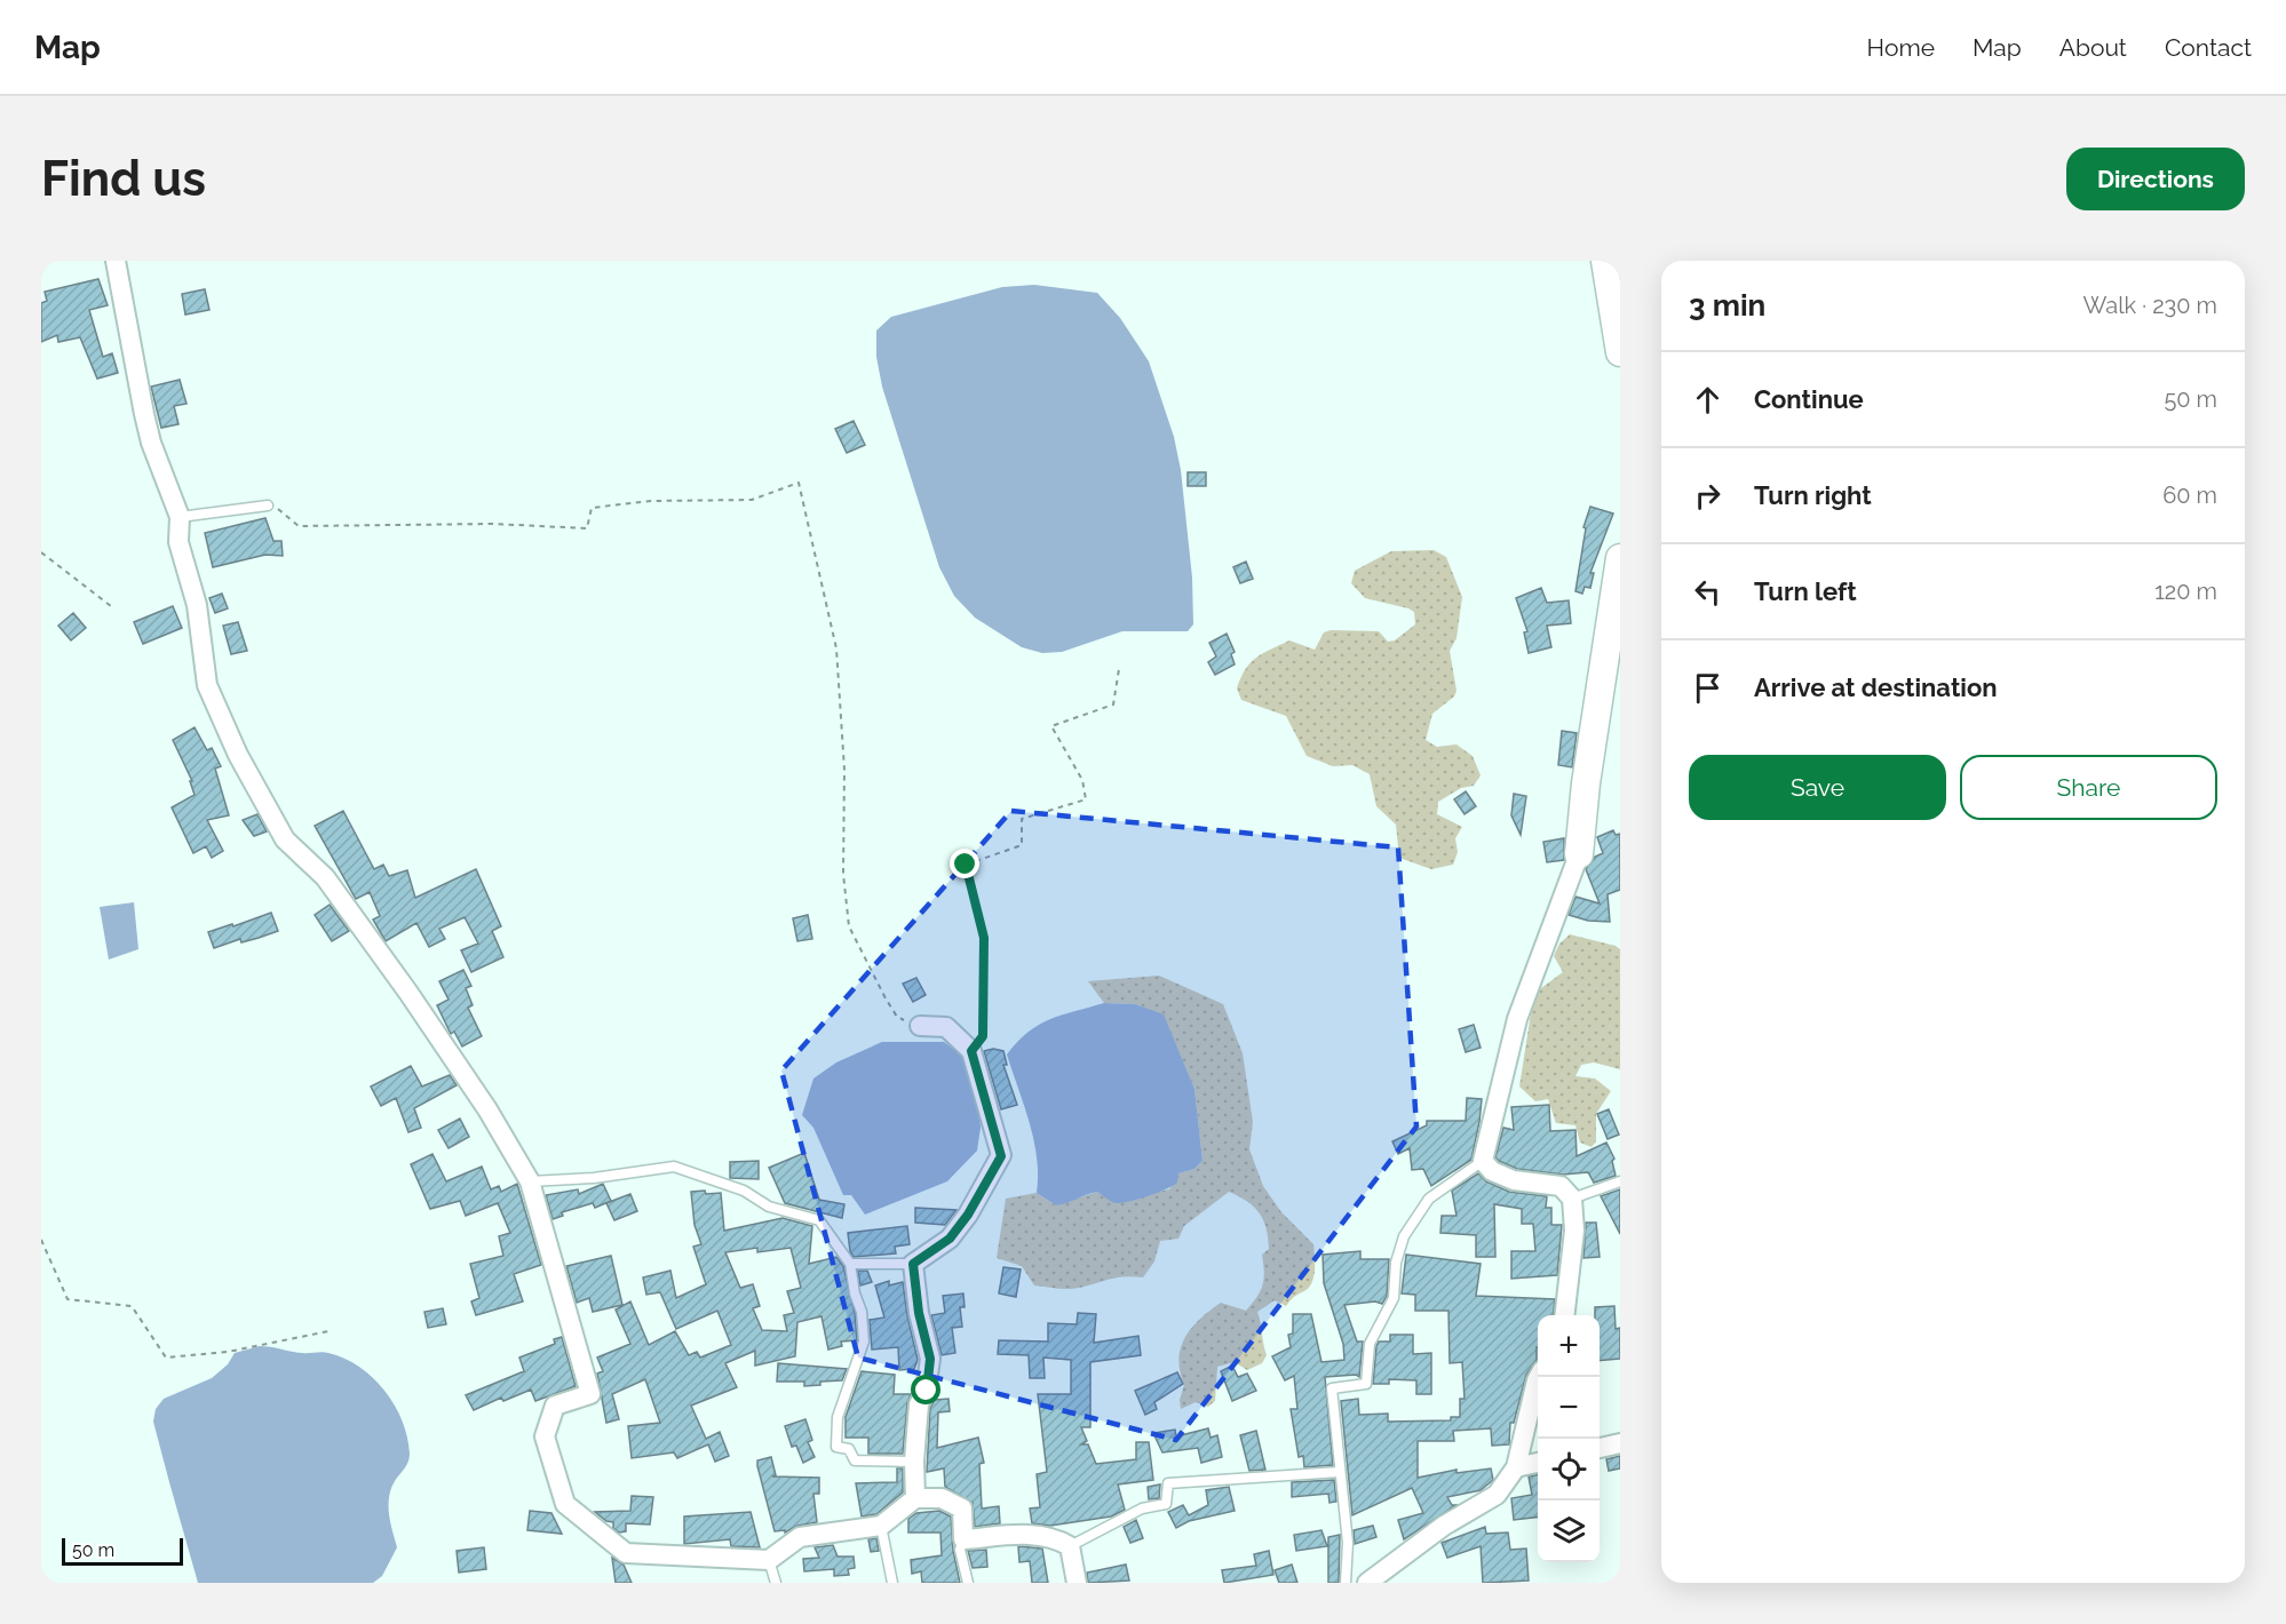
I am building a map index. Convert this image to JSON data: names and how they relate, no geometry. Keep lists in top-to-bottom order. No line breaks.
{"scale_bar":"50 m","page":{"header":"Map","nav":["Home","Map","About","Contact"],"buttons":["Directions",["Save","Share"]],"title":"Find us","heading":["3 min","Walk · 230 m"],"list":[["Continue","50 m"],["Turn right","60 m"],["Turn left","120 m"],"Arrive at destination"],"map_buttons":["+","−"],"scale":"50 m"}}
